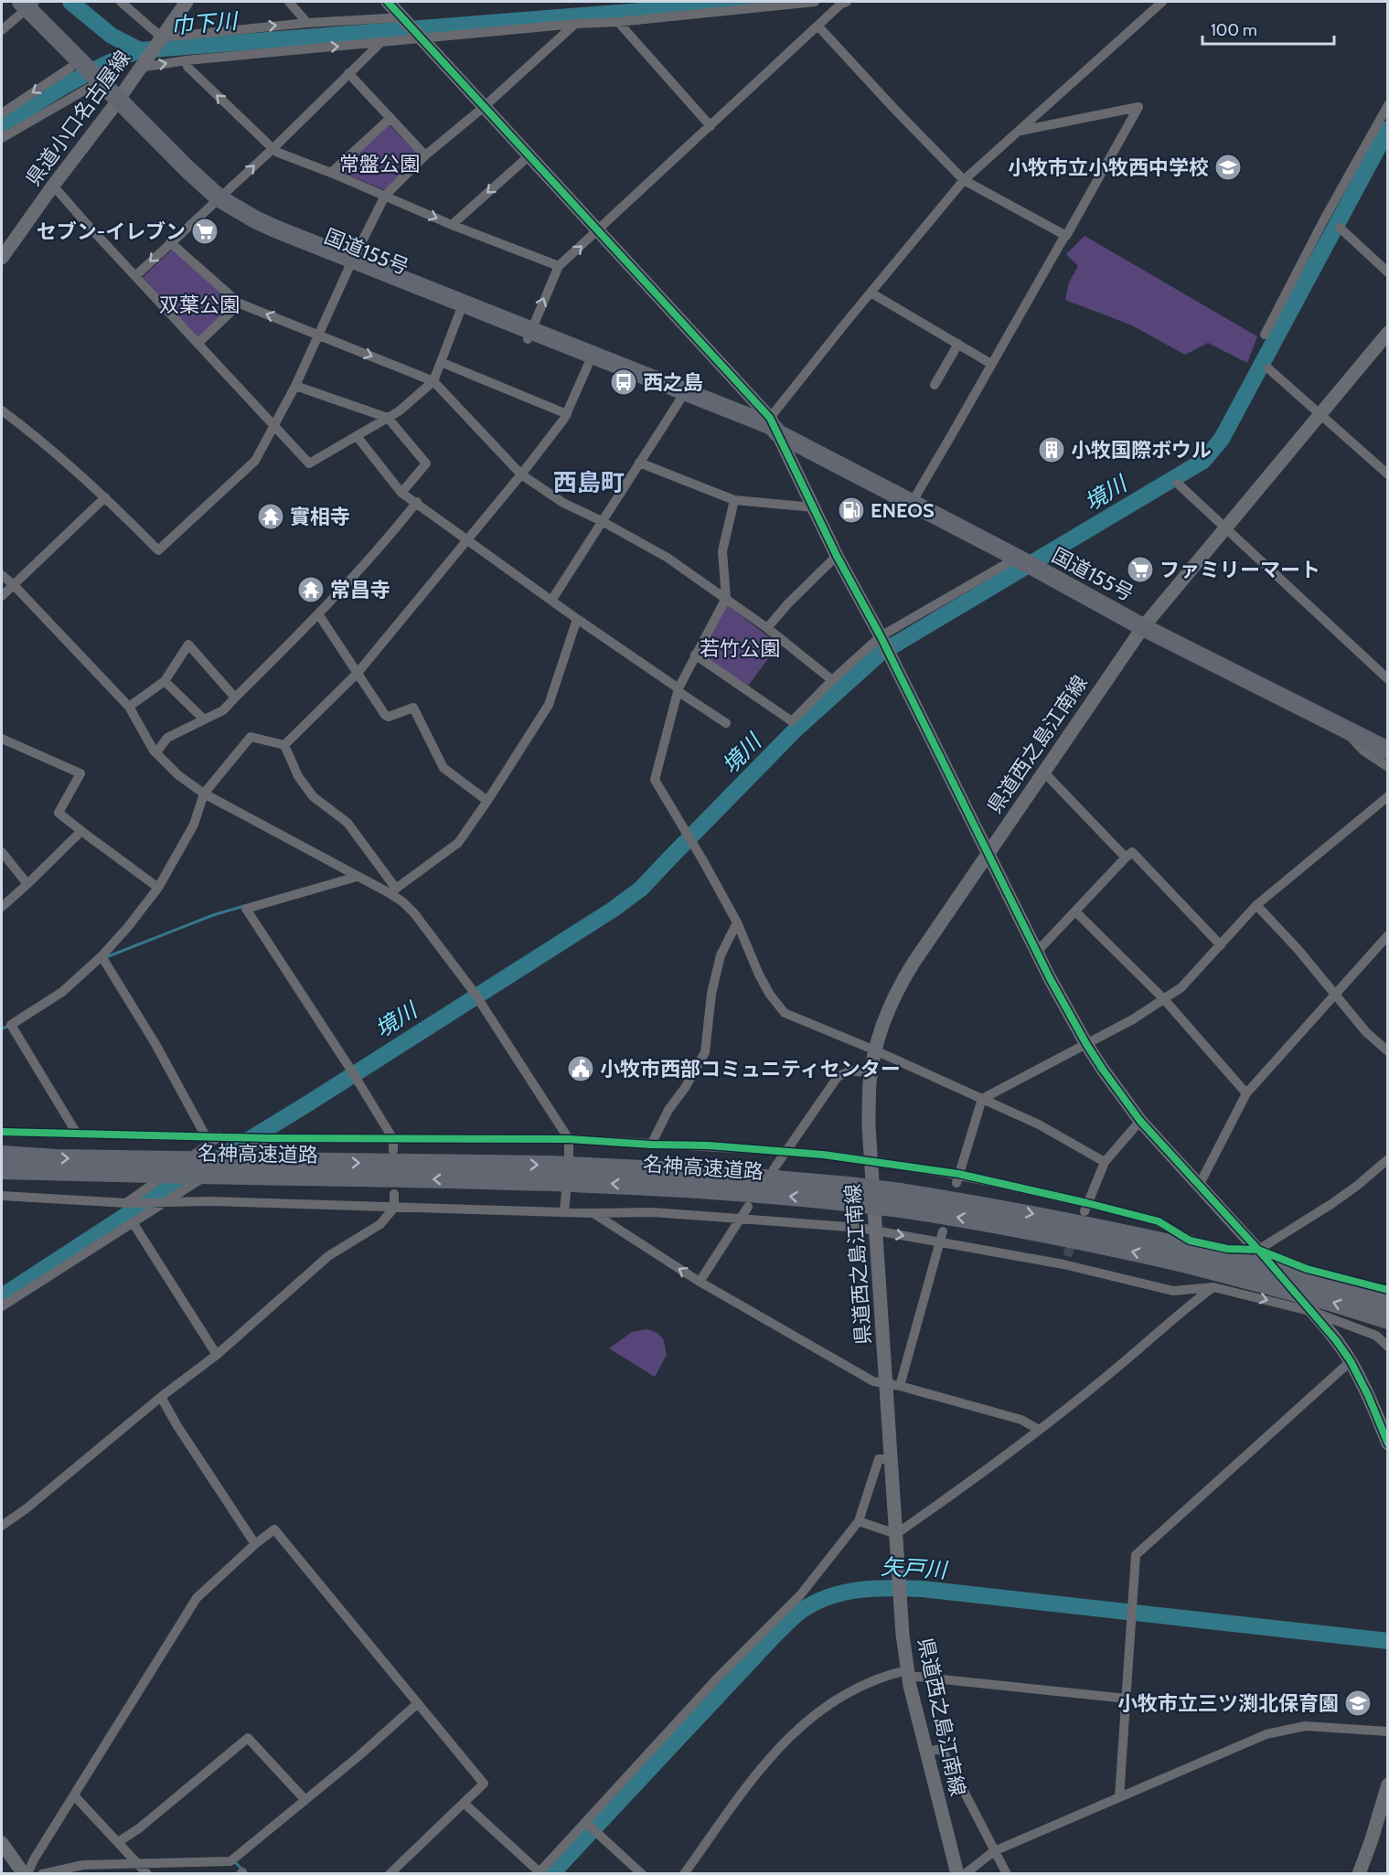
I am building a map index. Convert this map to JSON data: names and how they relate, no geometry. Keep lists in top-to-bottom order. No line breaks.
{"streets":{"highway":["国道155号","名神高速道路"],"street":["県道小口名古屋線","県道西之島江南線"]},"crossings":[["県道小口名古屋線","国道155号"],["国道155号","県道西之島江南線"]],"districts":["西島町"],"water":["巾下川","境川","矢戸川"],"parks":["常盤公園","双葉公園","若竹公園"],"places":{"school or university":["小牧市立小牧西中学校","小牧市立三ツ渕北保育園"],"supermarket":["セブン-イレブン","ファミリーマート"],"bus stop":["西之島"],"building":["小牧国際ボウル"],"fuel station":["ENEOS"],"temple":["實相寺","常昌寺"],"public building":["小牧市西部コミュニティセンター"]},"scale_bar":"100 m"}
